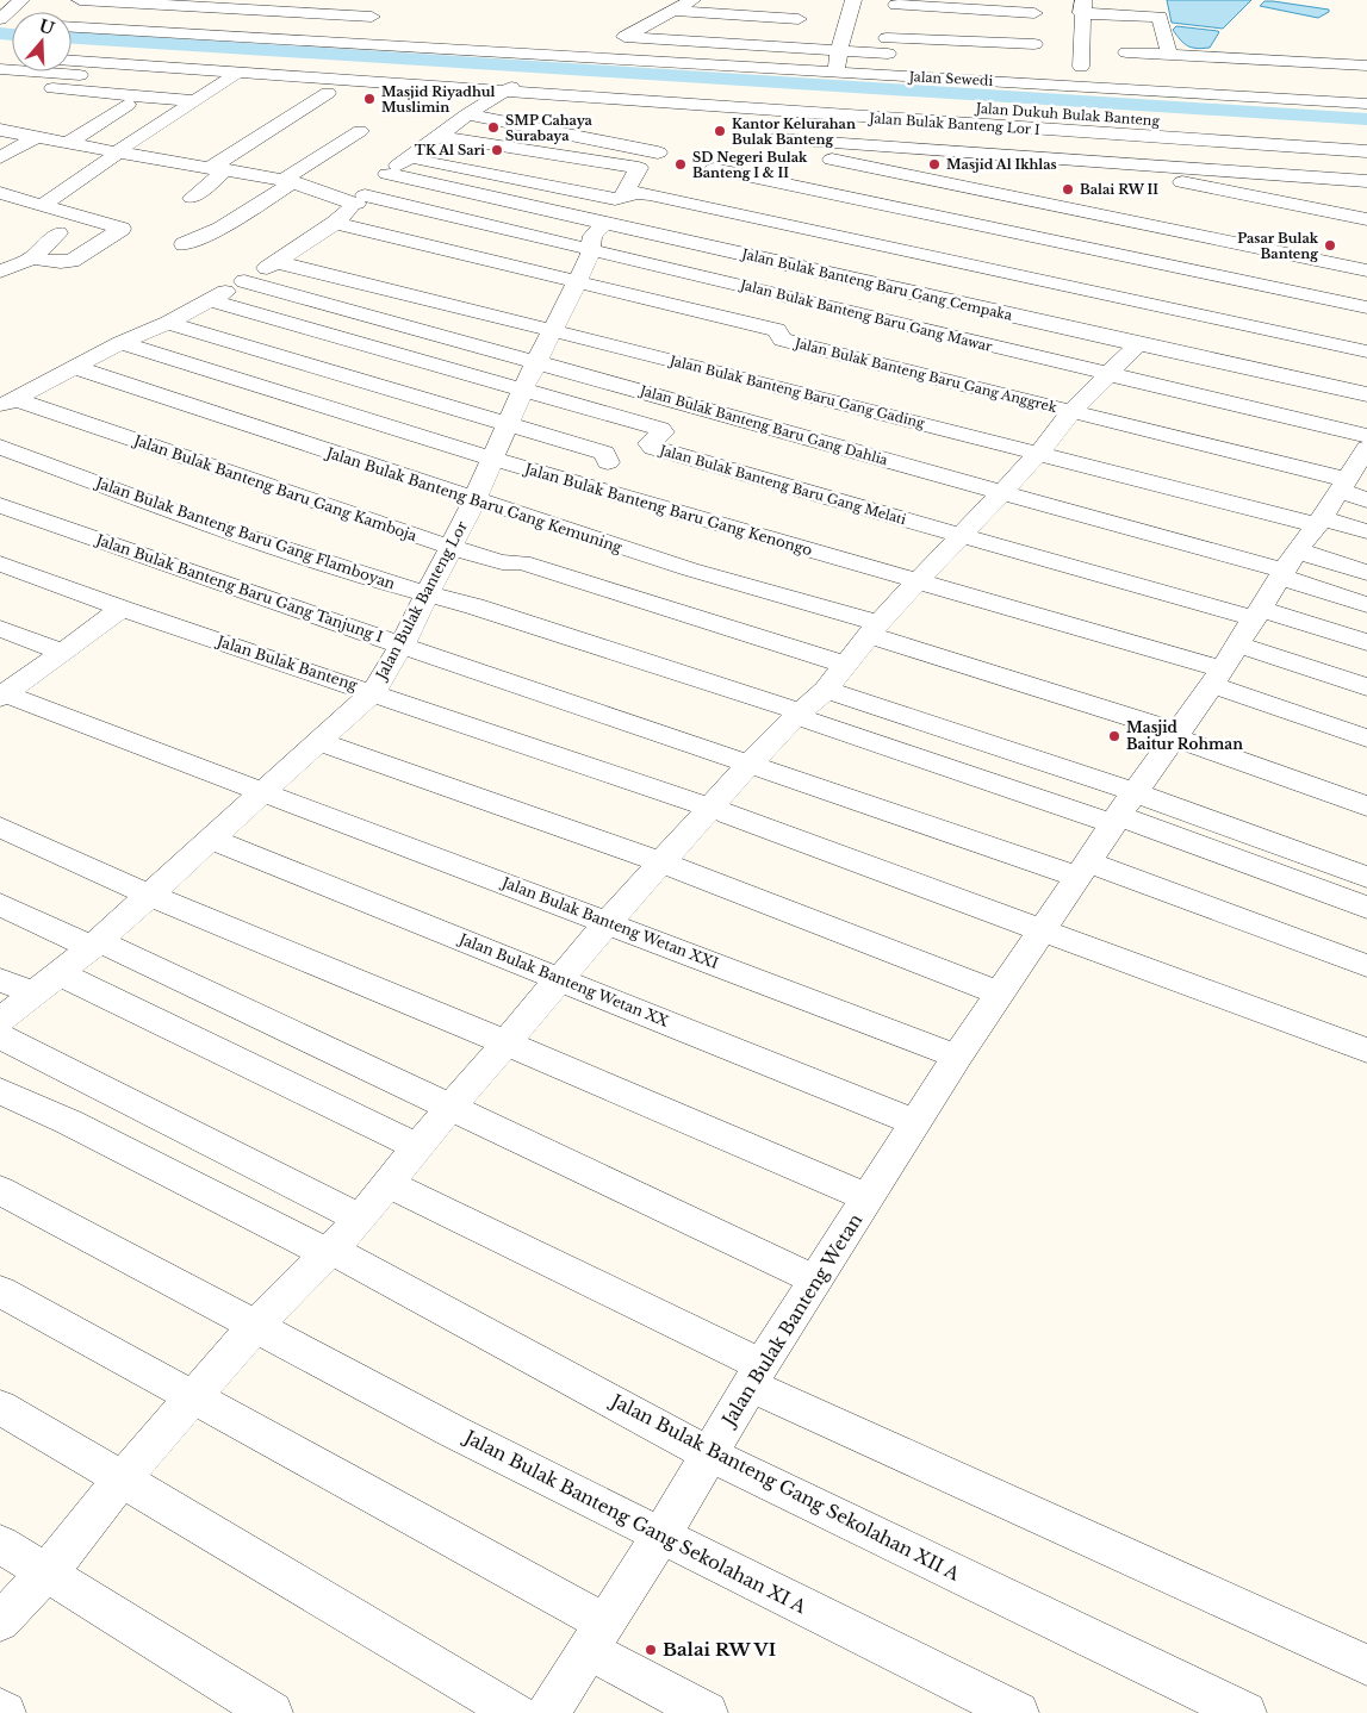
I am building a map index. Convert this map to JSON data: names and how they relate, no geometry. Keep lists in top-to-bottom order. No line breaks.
{"streets":{"street":["Jalan Sewedi","Jalan Dukuh Bulak Banteng","Jalan Bulak Banteng Lor I","Jalan Bulak Banteng Baru Gang Cempaka","Jalan Bulak Banteng Baru Gang Mawar","Jalan Bulak Banteng Baru Gang Anggrek","Jalan Bulak Banteng Baru Gang Gading","Jalan Bulak Banteng Baru Gang Dahlia","Jalan Bulak Banteng Baru Gang Melati","Jalan Bulak Banteng Baru Gang Kamboja","Jalan Bulak Banteng Baru Gang Kemuning","Jalan Bulak Banteng Baru Gang Kenongo","Jalan Bulak Banteng Baru Gang Flamboyan","Jalan Bulak Banteng Baru Gang Tanjung I","Jalan Bulak Banteng Lor","Jalan Bulak Banteng","Jalan Bulak Banteng Wetan XXI","Jalan Bulak Banteng Wetan XX","Jalan Bulak Banteng Wetan","Jalan Bulak Banteng Gang Sekolahan XII A","Jalan Bulak Banteng Gang Sekolahan XI A"]},"crossings":[["Jalan Sewedi","Jalan Dukuh Bulak Banteng"],["Jalan Sewedi","Jalan Bulak Banteng Lor I"],["Jalan Dukuh Bulak Banteng","Jalan Bulak Banteng Lor I"],["Jalan Bulak Banteng Baru Gang Cempaka","Jalan Bulak Banteng Lor"],["Jalan Bulak Banteng Baru Gang Mawar","Jalan Bulak Banteng Lor"],["Jalan Bulak Banteng Baru Gang Anggrek","Jalan Bulak Banteng Lor"],["Jalan Bulak Banteng Baru Gang Anggrek","Jalan Bulak Banteng Wetan"],["Jalan Bulak Banteng Baru Gang Gading","Jalan Bulak Banteng Lor"],["Jalan Bulak Banteng Baru Gang Gading","Jalan Bulak Banteng Wetan"],["Jalan Bulak Banteng Baru Gang Dahlia","Jalan Bulak Banteng Lor"],["Jalan Bulak Banteng Baru Gang Dahlia","Jalan Bulak Banteng Wetan"],["Jalan Bulak Banteng Baru Gang Melati","Jalan Bulak Banteng Lor"],["Jalan Bulak Banteng Baru Gang Melati","Jalan Bulak Banteng Wetan"],["Jalan Bulak Banteng Baru Gang Kamboja","Jalan Bulak Banteng Lor"],["Jalan Bulak Banteng Baru Gang Kemuning","Jalan Bulak Banteng Lor"],["Jalan Bulak Banteng Baru Gang Kemuning","Jalan Bulak Banteng Wetan"],["Jalan Bulak Banteng Baru Gang Kenongo","Jalan Bulak Banteng Lor"],["Jalan Bulak Banteng Baru Gang Kenongo","Jalan Bulak Banteng Wetan"],["Jalan Bulak Banteng Baru Gang Flamboyan","Jalan Bulak Banteng Lor"],["Jalan Bulak Banteng Baru Gang Flamboyan","Jalan Bulak Banteng Wetan"],["Jalan Bulak Banteng Baru Gang Tanjung I","Jalan Bulak Banteng Lor"],["Jalan Bulak Banteng Baru Gang Tanjung I","Jalan Bulak Banteng Wetan"],["Jalan Bulak Banteng Lor","Jalan Bulak Banteng"],["Jalan Bulak Banteng Lor","Jalan Bulak Banteng Wetan XXI"],["Jalan Bulak Banteng Lor","Jalan Bulak Banteng Wetan XX"],["Jalan Bulak Banteng","Jalan Bulak Banteng Wetan"],["Jalan Bulak Banteng Wetan XXI","Jalan Bulak Banteng Wetan"],["Jalan Bulak Banteng Wetan XX","Jalan Bulak Banteng Wetan"],["Jalan Bulak Banteng Wetan","Jalan Bulak Banteng Gang Sekolahan XII A"],["Jalan Bulak Banteng Wetan","Jalan Bulak Banteng Gang Sekolahan XI A"]],"places":["Masjid Riyadhul Muslimin","SMP Cahaya Surabaya","Kantor Kelurahan Bulak Banteng","TK Al Sari","SD Negeri Bulak Banteng I & II","Masjid Al Ikhlas","Balai RW II","Pasar Bulak Banteng","Masjid Baitur Rohman","Balai RW VI"],"north":"top"}
